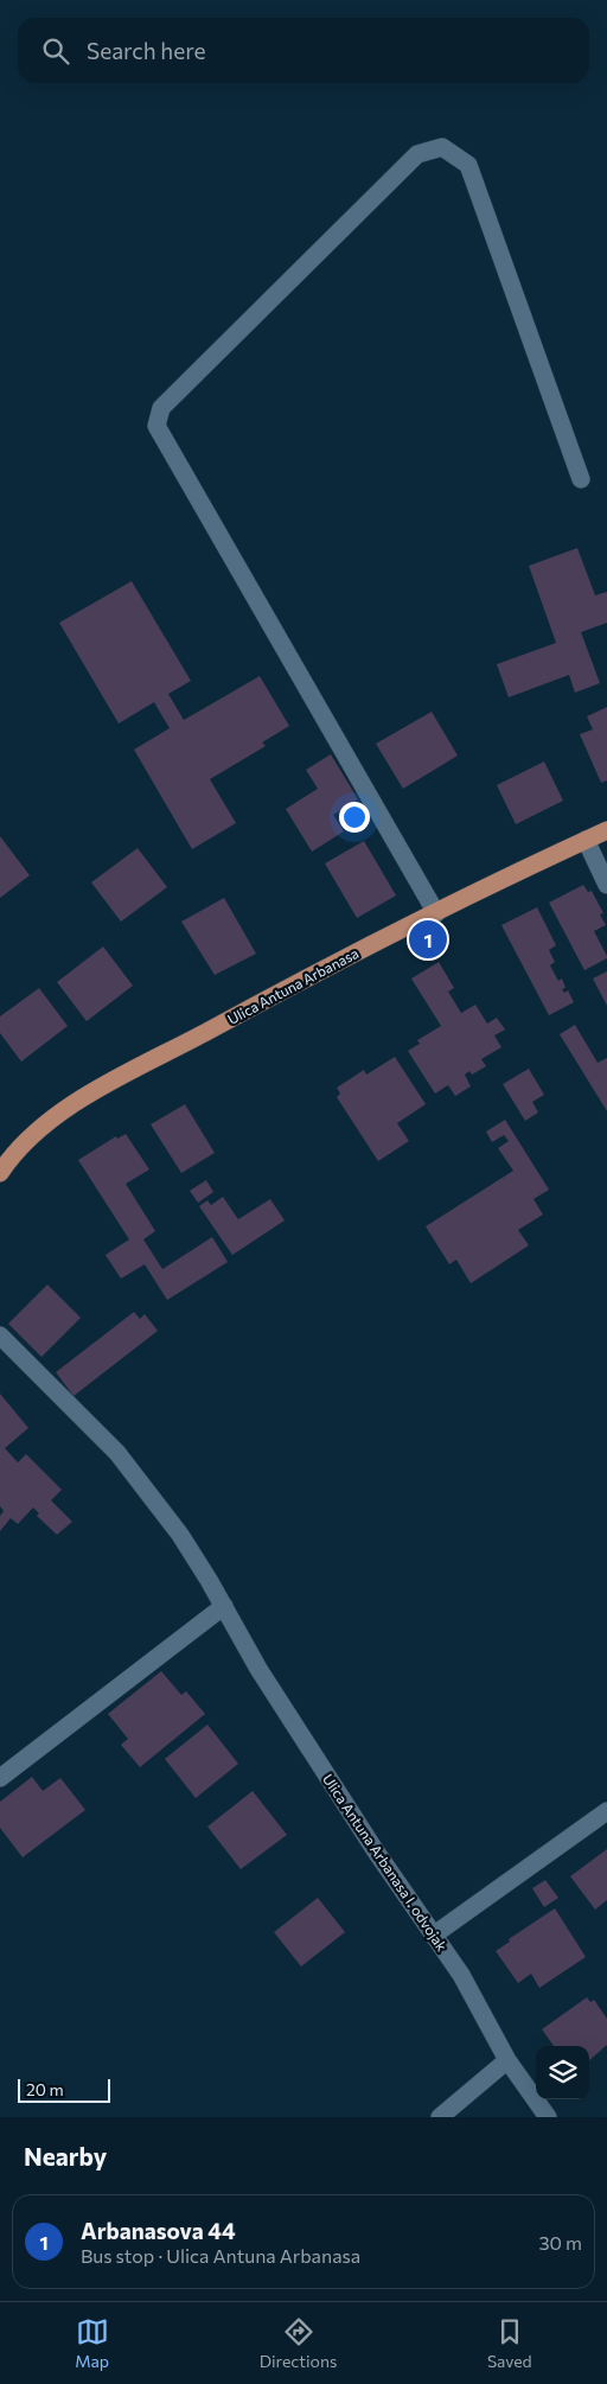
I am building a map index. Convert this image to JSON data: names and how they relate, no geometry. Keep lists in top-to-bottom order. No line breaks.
{"streets":{"main road":["Ulica Antuna Arbanasa"],"street":["Ulica Antuna Arbanasa I. odvojak"]},"scale_bar":"20 m","page":{"search":"Search here","pins":"1","scale":"20 m","heading":"Nearby","list":[{"mark":"1","name":"Arbanasova 44","note":"Bus stop · Ulica Antuna Arbanasa","value":"30 m"}],"nav":["Map","Directions","Saved"]}}
